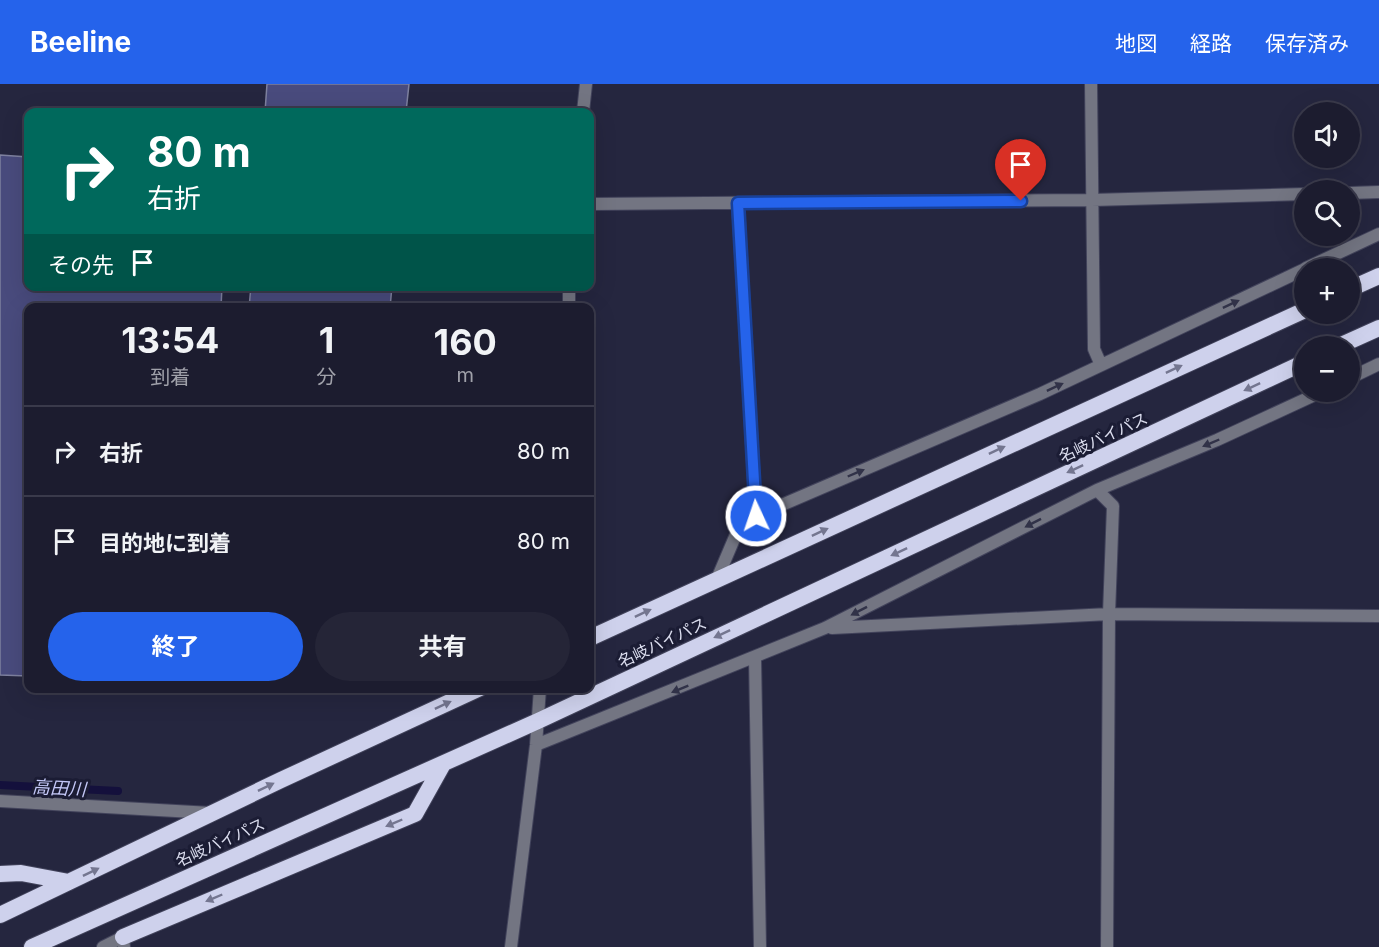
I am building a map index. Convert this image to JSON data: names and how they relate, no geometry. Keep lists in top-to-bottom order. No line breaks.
{"streets":{"highway":["名岐バイパス"]},"water":["高田川"],"page":{"header":"Beeline","nav":["地図","経路","保存済み"],"map_buttons":["+","−"],"turn":["80 m","右折"],"then":"その先","eta":["13:54","到着","1","分","160","m"],"list":[{"name":"右折","value":"80 m"},{"name":"目的地に到着","value":"80 m"}],"buttons":["終了","共有"]}}
